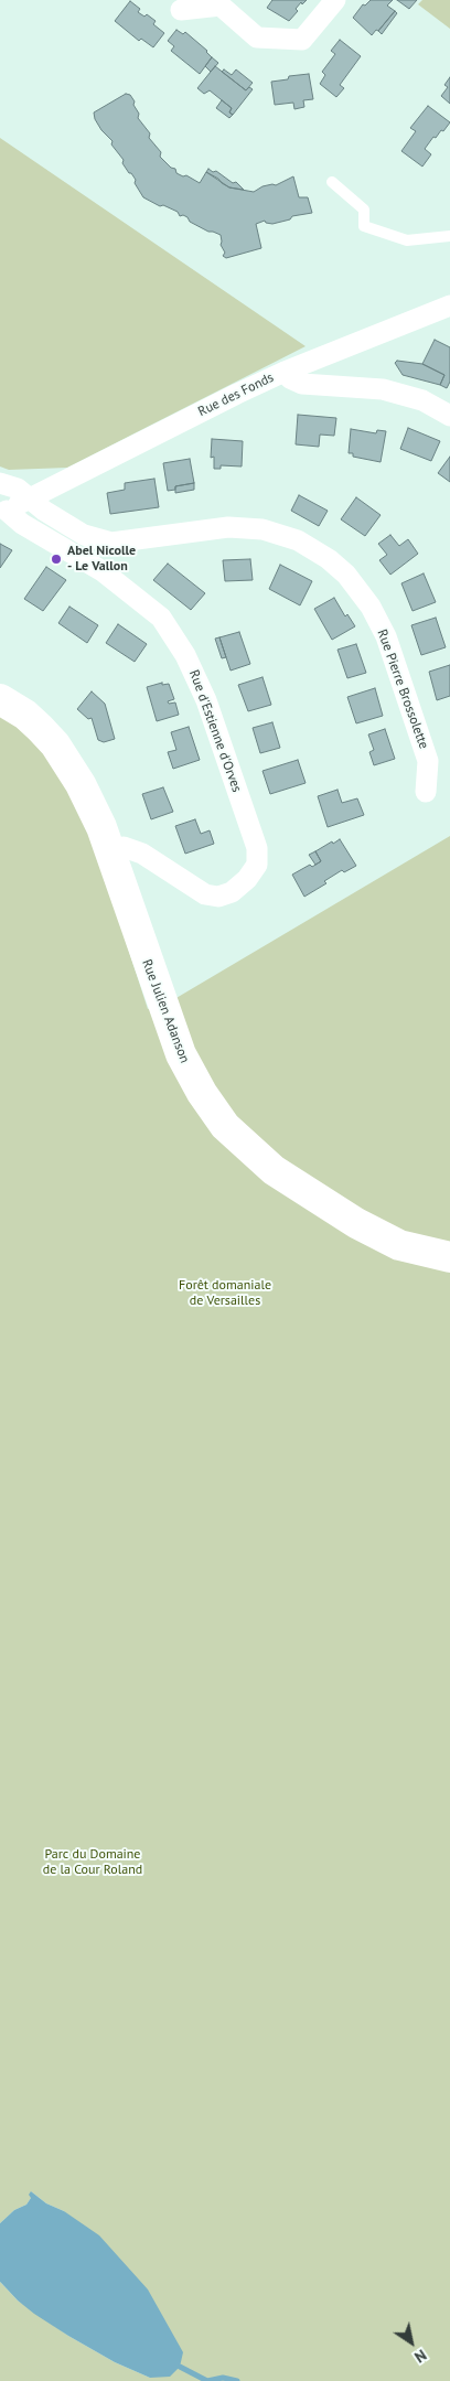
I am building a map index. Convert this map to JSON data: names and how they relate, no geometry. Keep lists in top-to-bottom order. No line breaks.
{"streets":{"main road":["Rue Julien Adanson"],"street":["Rue des Fonds","Rue Pierre Brossolette","Rue d'Estienne d'Orves"]},"crossings":[["Rue des Fonds","Rue Pierre Brossolette"],["Rue des Fonds","Rue d'Estienne d'Orves"],["Rue d'Estienne d'Orves","Rue Julien Adanson"]],"parks":["Forêt domaniale de Versailles","Parc du Domaine de la Cour Roland"],"places":["Abel Nicolle - Le Vallon"],"north":"bottom right"}
